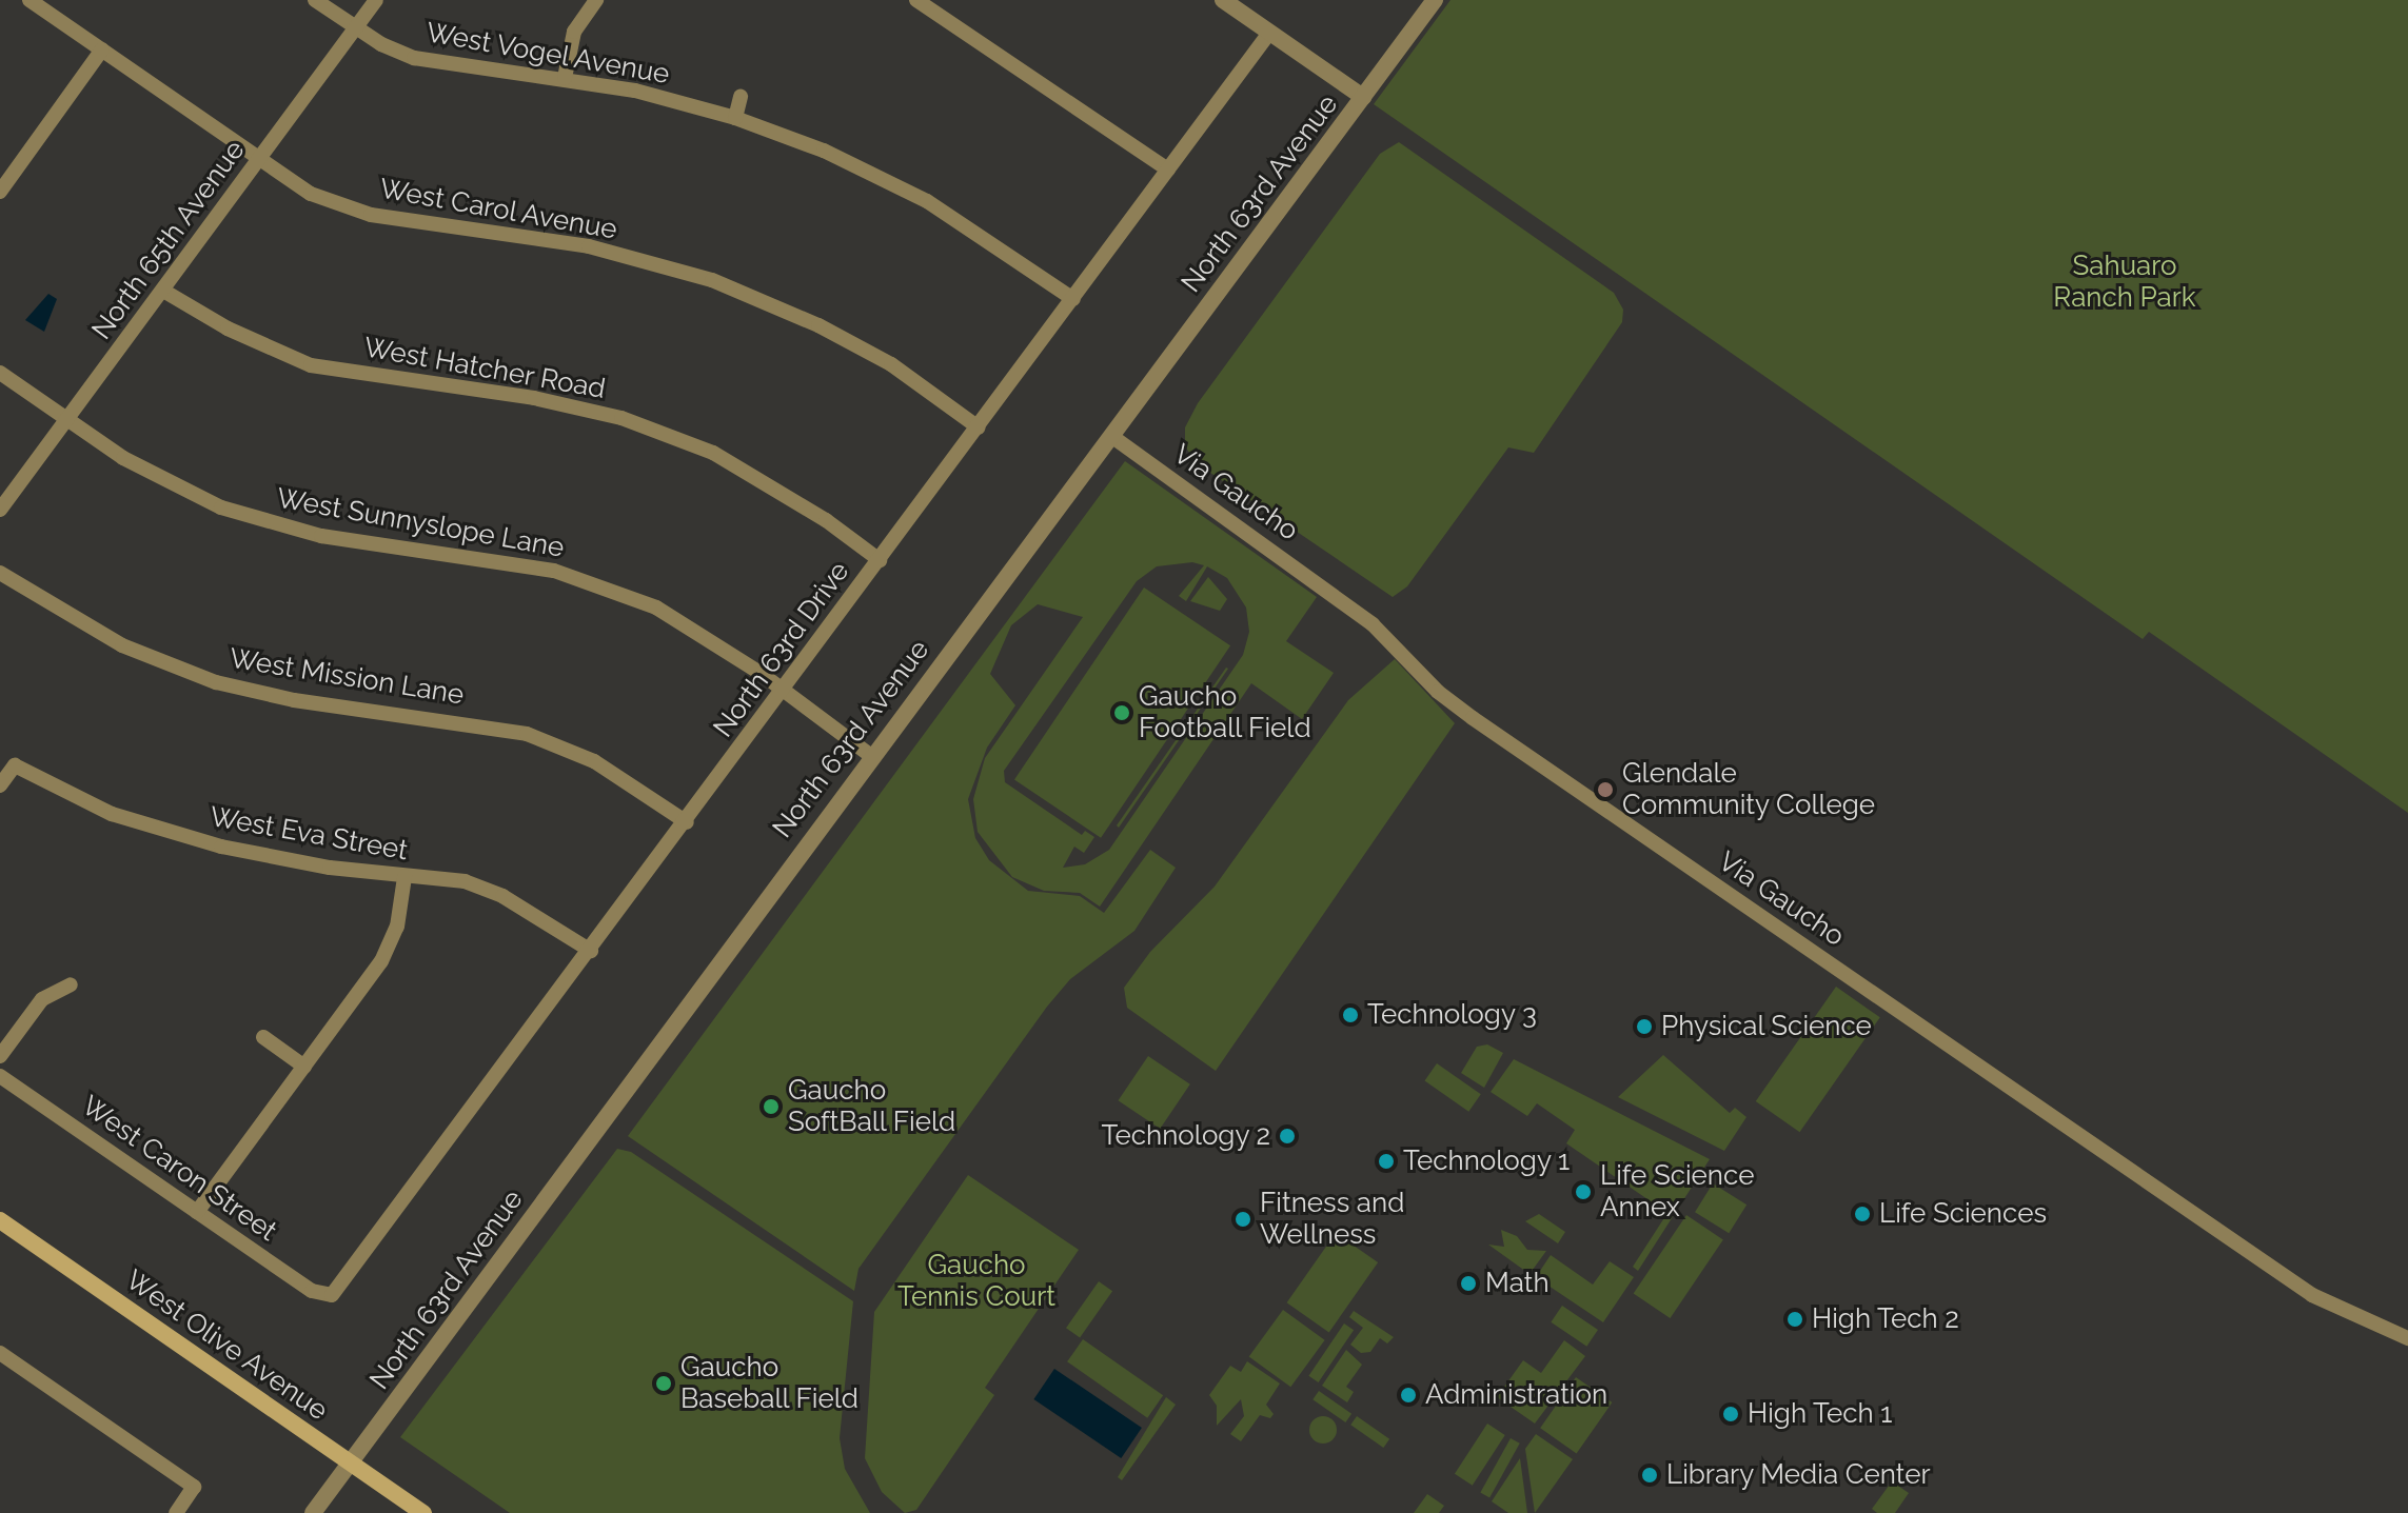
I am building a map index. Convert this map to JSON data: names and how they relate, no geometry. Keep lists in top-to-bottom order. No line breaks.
{"streets":{"main road":["West Olive Avenue"],"street":["West Vogel Avenue","North 63rd Avenue","West Carol Avenue","North 65th Avenue","West Hatcher Road","Via Gaucho","West Sunnyslope Lane","North 63rd Drive","West Mission Lane","West Eva Street","West Caron Street"]},"crossings":[["West Vogel Avenue","North 65th Avenue"],["West Vogel Avenue","North 63rd Drive"],["North 63rd Avenue","Via Gaucho"],["North 63rd Avenue","West Sunnyslope Lane"],["North 63rd Avenue","West Olive Avenue"],["West Carol Avenue","North 65th Avenue"],["West Carol Avenue","North 63rd Drive"],["North 65th Avenue","West Hatcher Road"],["North 65th Avenue","West Sunnyslope Lane"],["West Hatcher Road","North 63rd Drive"],["West Sunnyslope Lane","North 63rd Drive"],["North 63rd Drive","West Mission Lane"],["North 63rd Drive","West Eva Street"],["North 63rd Drive","West Caron Street"]],"parks":["Sahuaro Ranch Park","Gaucho Tennis Court"],"places":["Gaucho Football Field","Glendale Community College","Technology 3","Physical Science","Gaucho SoftBall Field","Technology 2","Technology 1","Life Science Annex","Life Sciences","Fitness and Wellness","Math","High Tech 2","Gaucho Baseball Field","Administration","High Tech 1","Library Media Center"]}
